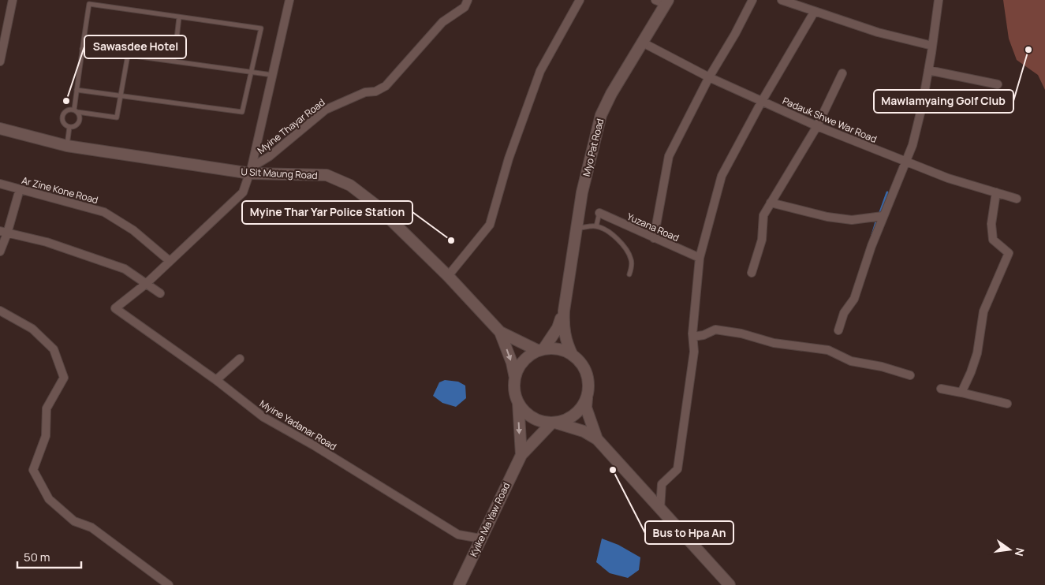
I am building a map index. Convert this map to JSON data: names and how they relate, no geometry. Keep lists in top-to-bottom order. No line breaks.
{"streets":{"main road":["Myo Pat Road","U Sit Maung Road","Kyike Ma Yaw Road"],"street":["Padauk Shwe War Road","Myine Thayar Road","Ar Zine Kone Road","Yuzana Road","Myine Yadanar Road"]},"crossings":[["Padauk Shwe War Road","Myo Pat Road"],["Myine Thayar Road","U Sit Maung Road"],["Myine Yadanar Road","Kyike Ma Yaw Road"]],"places":["Mawlamyaing Golf Club","Sawasdee Hotel","Myine Thar Yar Police Station","Bus to Hpa An"],"scale_bar":"50 m","north":"right"}
